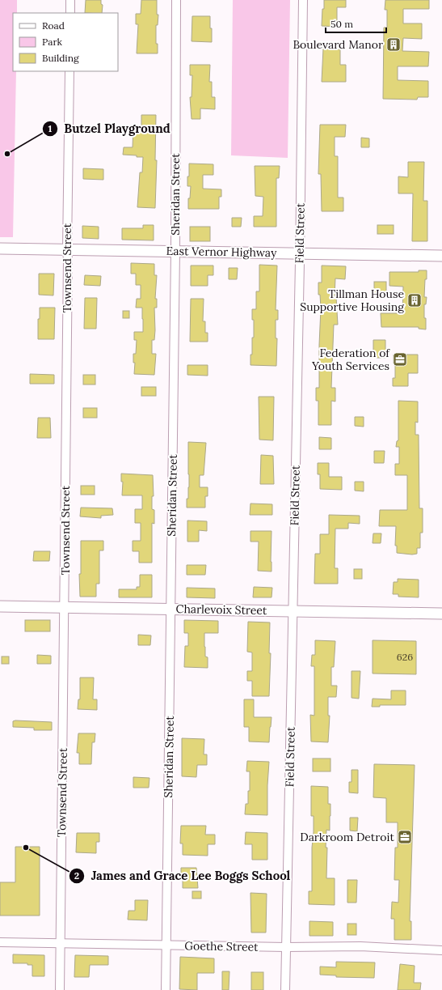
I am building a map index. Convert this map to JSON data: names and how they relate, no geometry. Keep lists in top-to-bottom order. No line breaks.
{"streets":{"street":["Sheridan Street","Field Street","East Vernor Highway","Townsend Street","Charlevoix Street","Goethe Street"]},"crossings":[["Sheridan Street","East Vernor Highway"],["Sheridan Street","Charlevoix Street"],["Sheridan Street","Goethe Street"],["Field Street","East Vernor Highway"],["Field Street","Charlevoix Street"],["Field Street","Goethe Street"],["East Vernor Highway","Townsend Street"],["Townsend Street","Charlevoix Street"],["Townsend Street","Goethe Street"]],"places":{"building":["Boulevard Manor","Tillman House Supportive Housing"],"other":["Butzel Playground","James and Grace Lee Boggs School"],"office":["Federation of Youth Services","Darkroom Detroit"]},"house_numbers":["626"],"legend":["Road","Park","Building"],"scale_bar":"50 m"}
